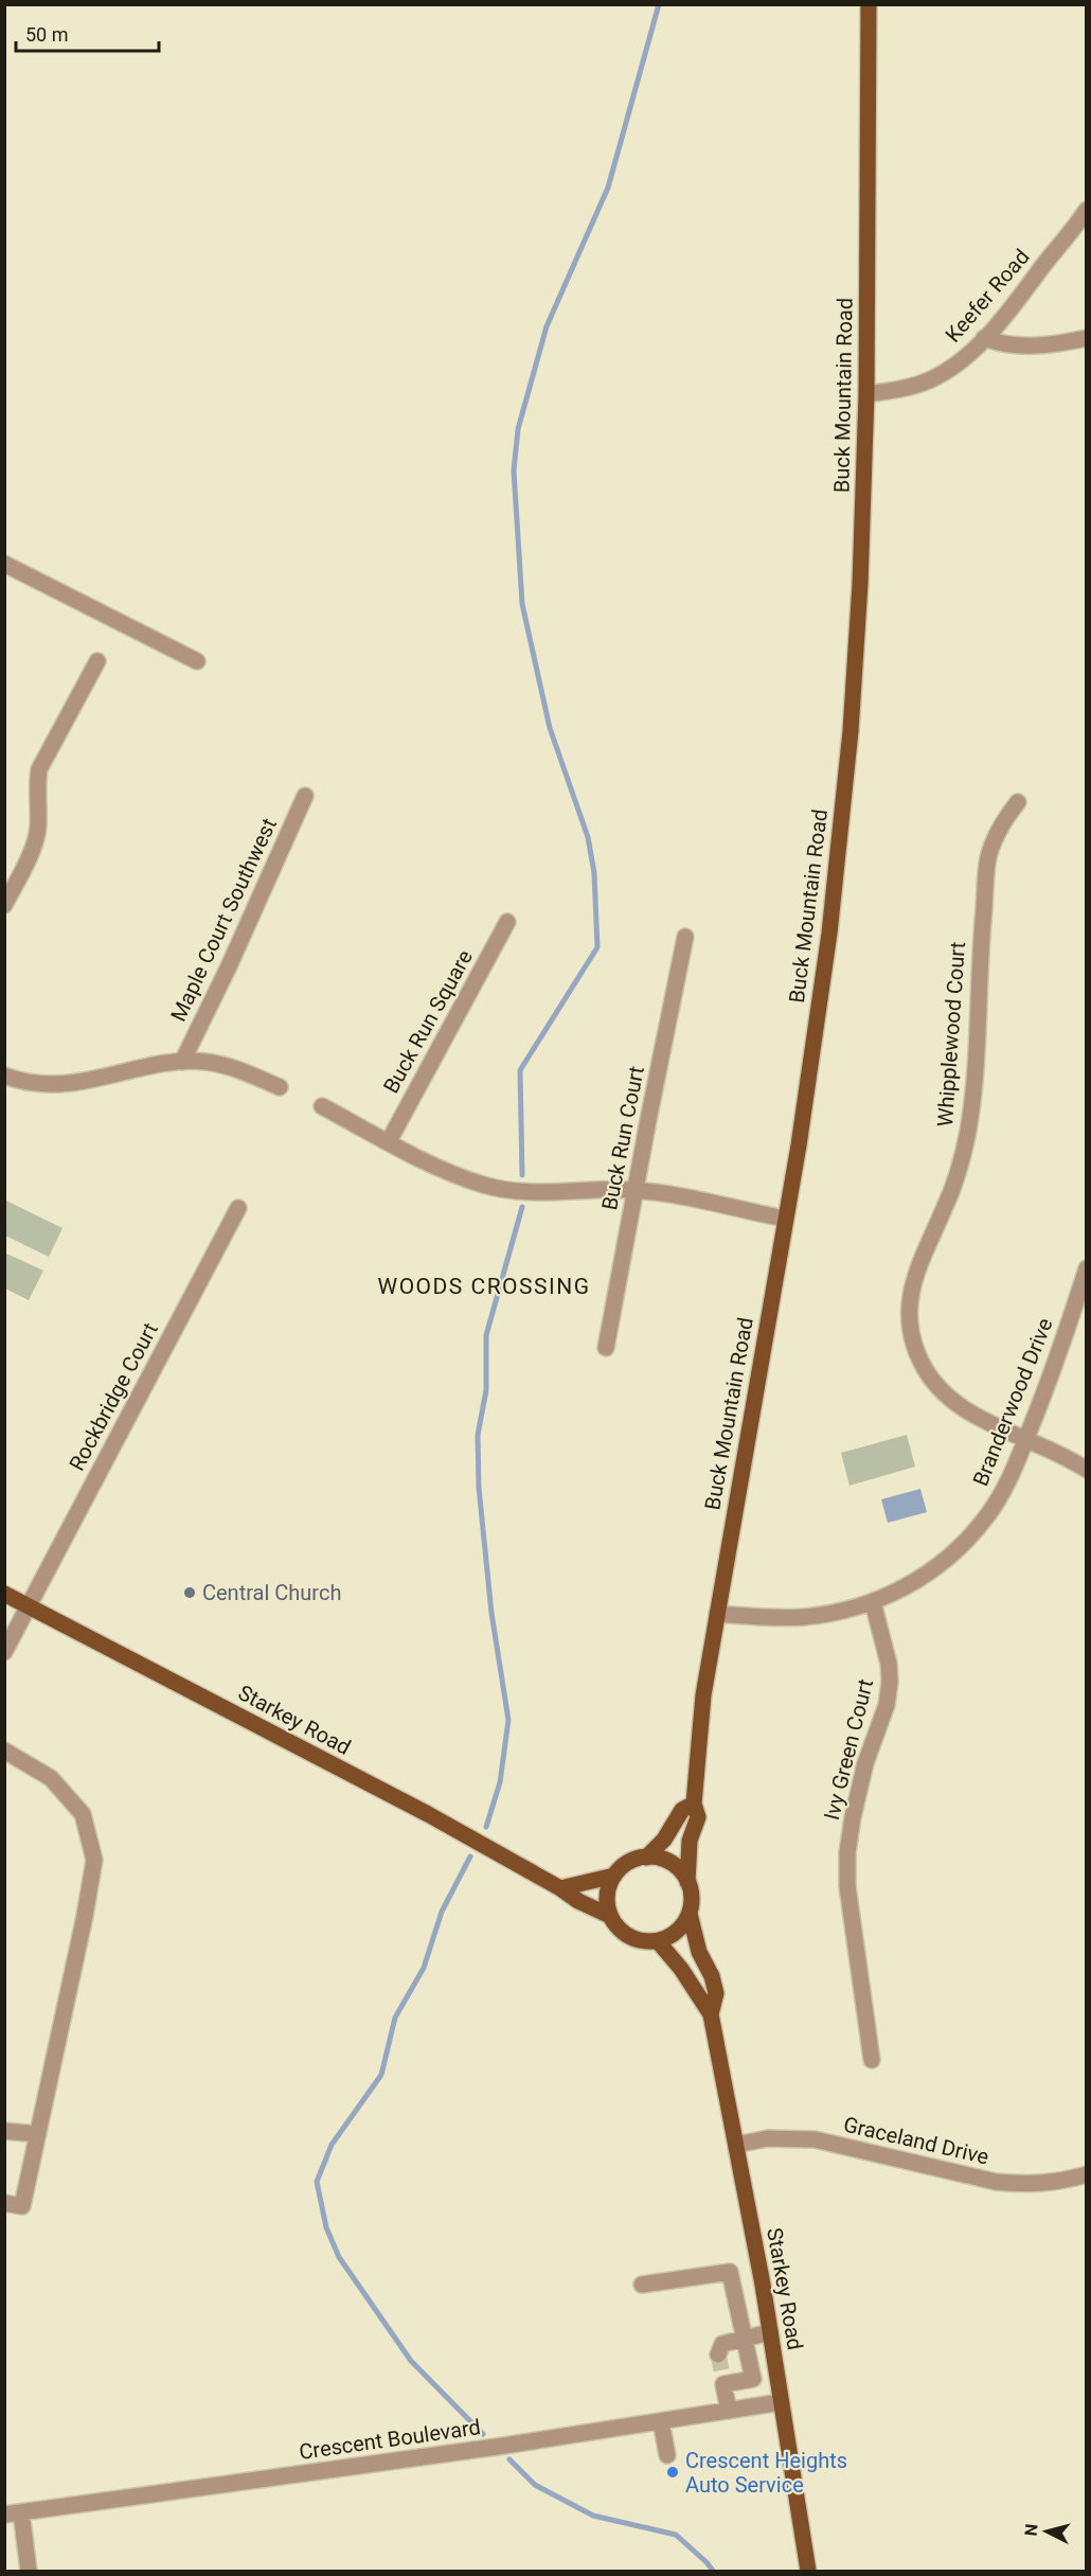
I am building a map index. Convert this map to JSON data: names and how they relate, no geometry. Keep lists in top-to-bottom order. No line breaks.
{"streets":{"main road":["Buck Mountain Road","Starkey Road"],"street":["Keefer Road","Maple Court Southwest","Buck Run Square","Whipplewood Court","Buck Run Court","Rockbridge Court","Branderwood Drive","Ivy Green Court","Graceland Drive","Crescent Boulevard"]},"crossings":[["Keefer Road","Buck Mountain Road"],["Buck Mountain Road","Branderwood Drive"],["Buck Mountain Road","Starkey Road"],["Whipplewood Court","Branderwood Drive"],["Rockbridge Court","Starkey Road"],["Branderwood Drive","Ivy Green Court"],["Starkey Road","Graceland Drive"],["Starkey Road","Crescent Boulevard"]],"districts":["WOODS CROSSING"],"places":["Central Church","Crescent Heights Auto Service"],"scale_bar":"50 m","north":"left"}
